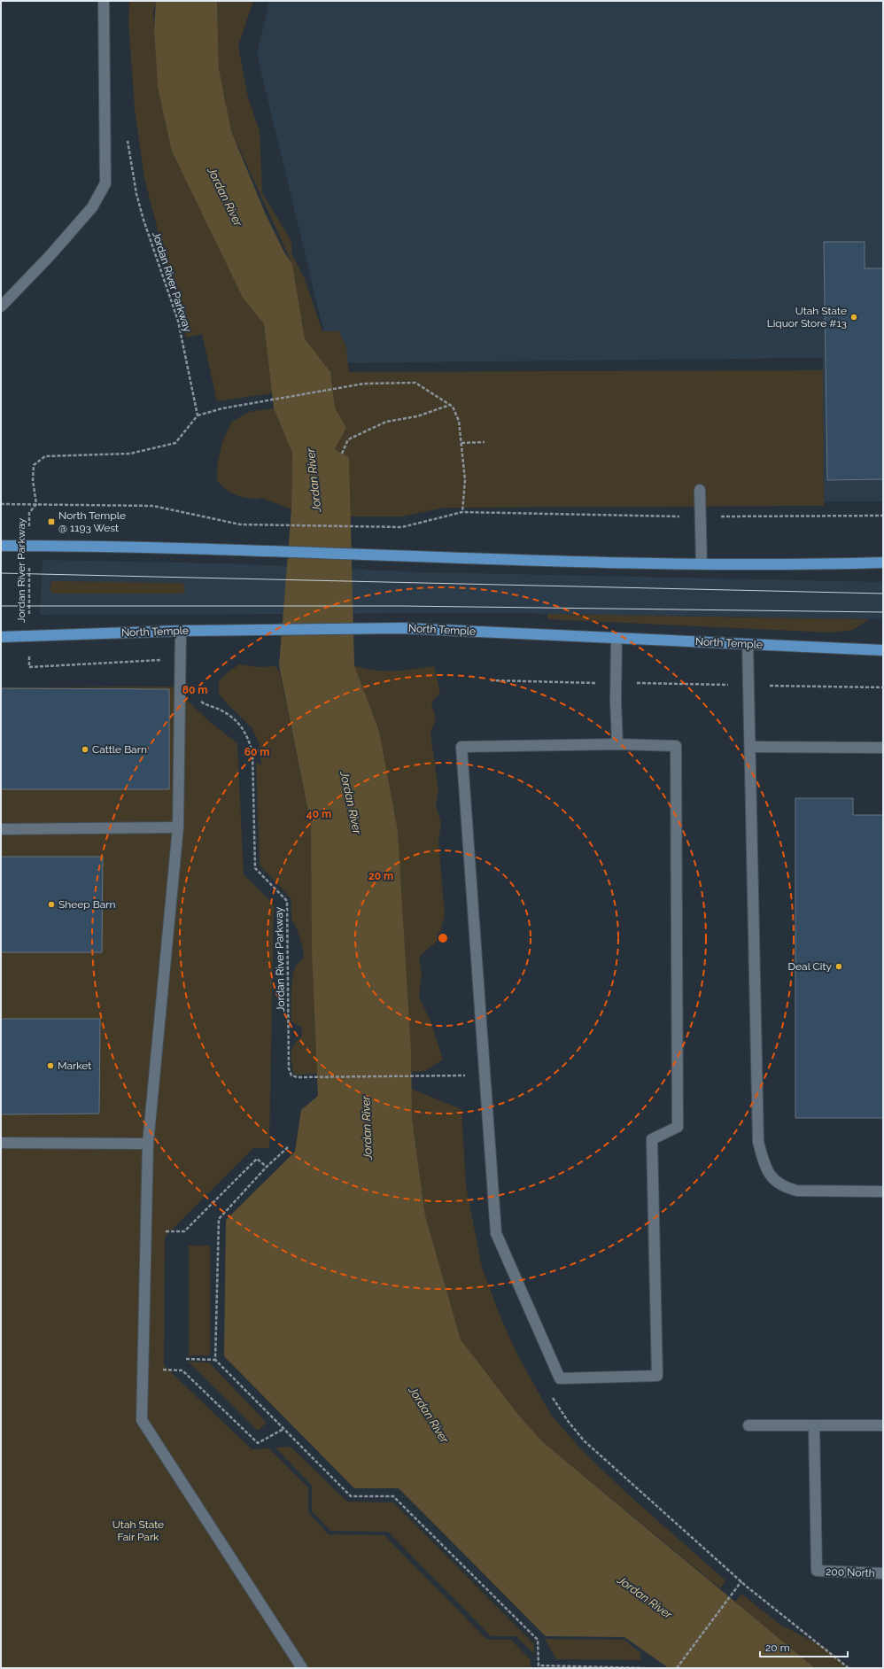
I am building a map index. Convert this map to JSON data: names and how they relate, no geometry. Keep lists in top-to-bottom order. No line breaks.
{"streets":{"main road":["North Temple"],"lane":["200 North"],"path":["Jordan River Parkway"]},"crossings":[["Jordan River Parkway","North Temple"]],"water":["Jordan River"],"parks":["Utah State Fair Park"],"places":{"other":["Utah State Liquor Store #13","Cattle Barn","Sheep Barn","Deal City","Market"],"transit":["North Temple @ 1193 West"]},"scale_bar":"20 m","rings":["80 m","60 m","40 m","20 m"]}
